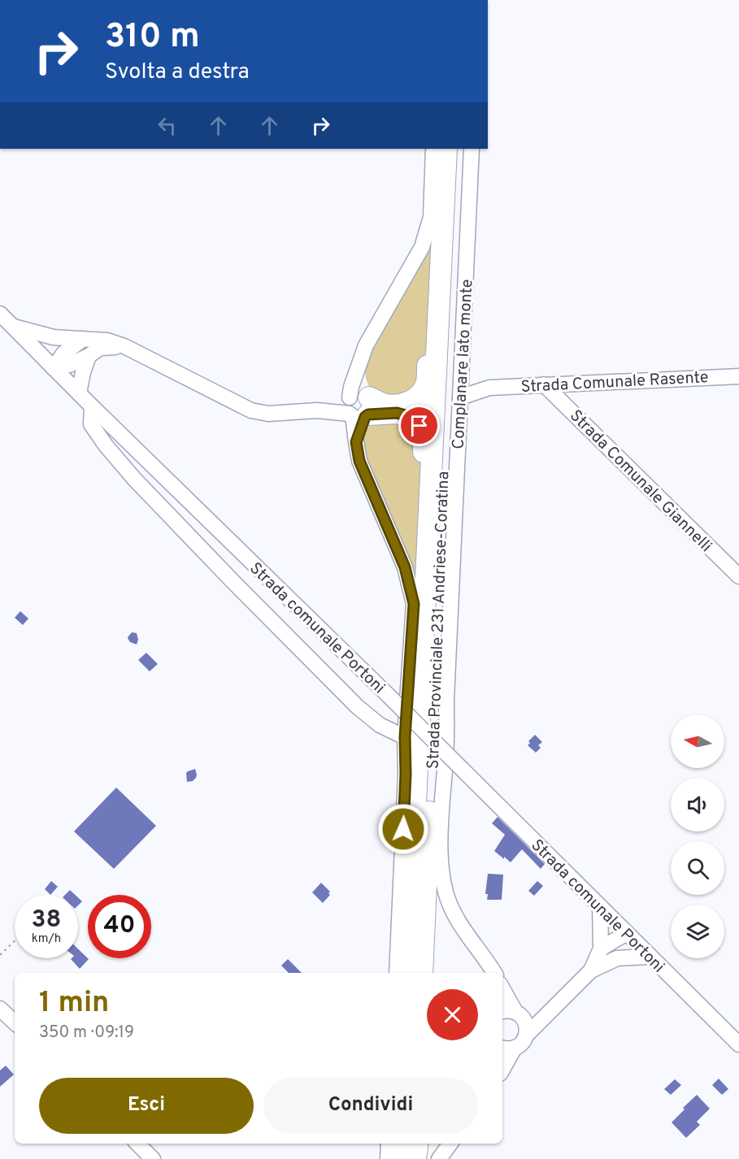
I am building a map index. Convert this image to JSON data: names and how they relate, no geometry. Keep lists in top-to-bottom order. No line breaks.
{"streets":{"highway":["Strada Provinciale 231 Andriese-Coratina"],"street":["Complanare lato monte","Strada Comunale Rasente","Strada Comunale Giannelli","Strada comunale Portoni"]},"crossings":[["Strada Comunale Rasente","Strada Comunale Giannelli"]],"north":"left","page":{"turn":["310 m","Svolta a destra"],"speed":"38 km/h","limit":"40","heading":["1 min","350 m · 09:19"],"buttons":["Esci","Condividi"]}}
